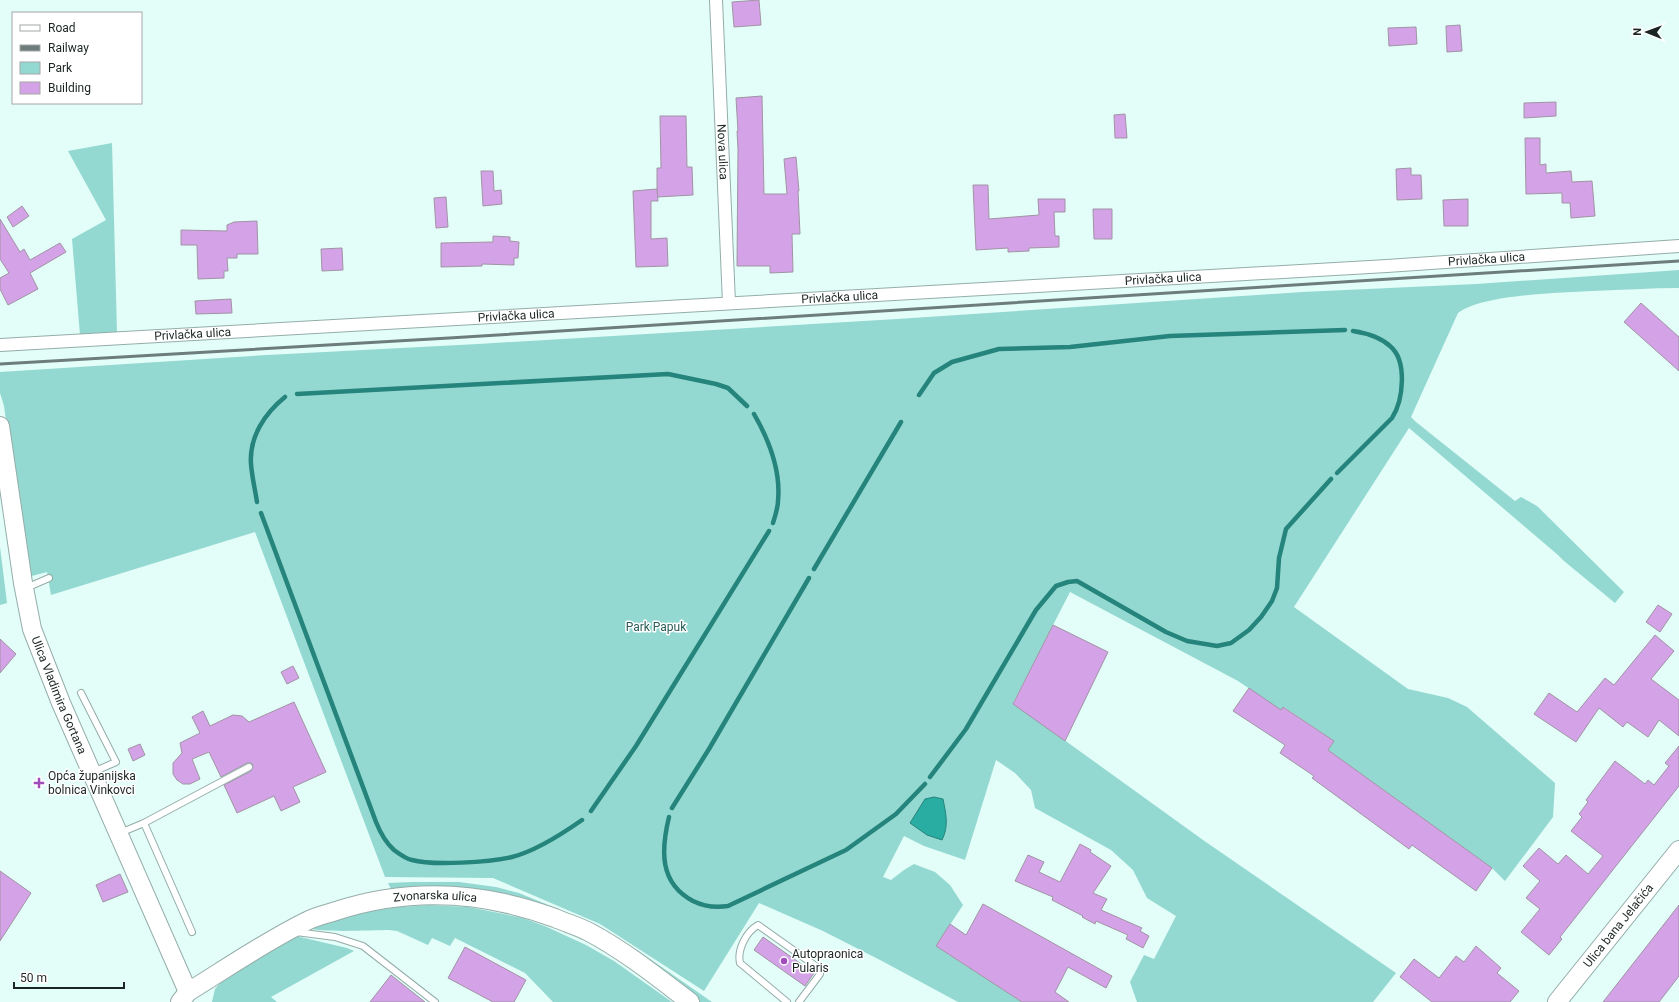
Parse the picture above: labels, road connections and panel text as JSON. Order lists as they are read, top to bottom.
{
  "streets": {
    "main road": ["Ulica Vladimira Gortana", "Zvonarska ulica", "Ulica bana Jelačića"],
    "street": ["Nova ulica", "Privlačka ulica"]
  },
  "crossings": [
    ["Nova ulica", "Privlačka ulica"],
    ["Ulica Vladimira Gortana", "Zvonarska ulica"]
  ],
  "parks": ["Park Papuk"],
  "places": {
    "health": ["Opća županijska bolnica Vinkovci"],
    "other": ["Autopraonica Pularis"]
  },
  "legend": [
    "Road",
    "Railway",
    "Park",
    "Building"
  ],
  "scale_bar": "50 m",
  "north": "left"
}
